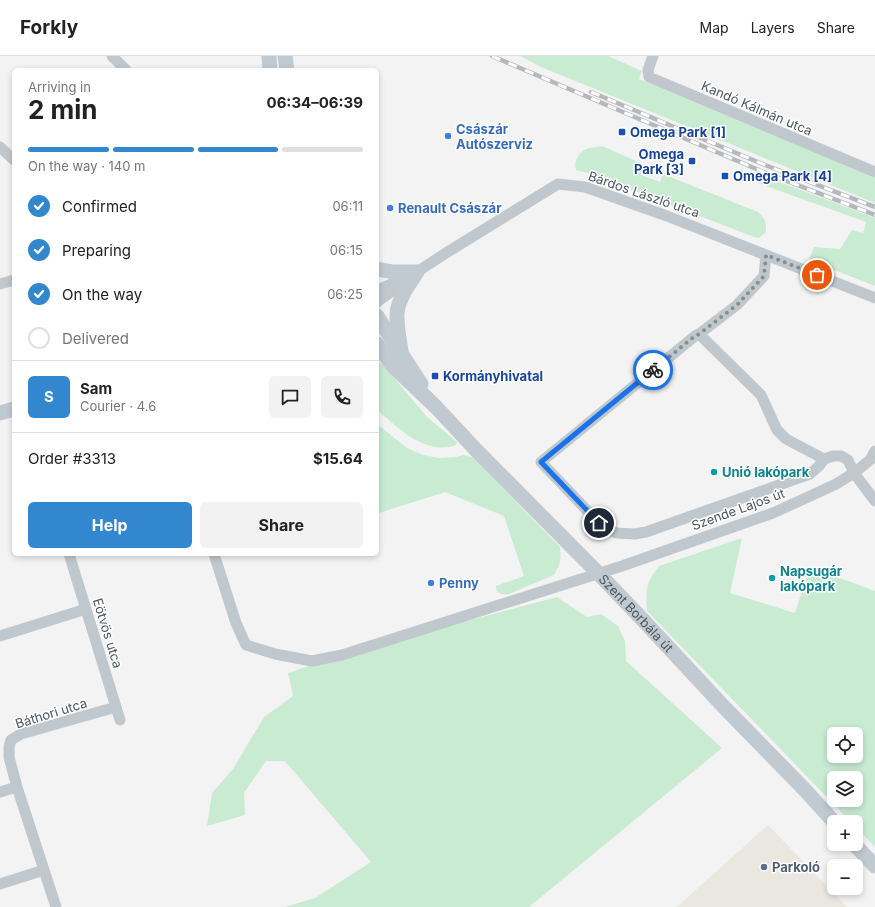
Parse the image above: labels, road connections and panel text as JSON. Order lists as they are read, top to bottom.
{
  "streets": {
    "street": [
      "Kandó Kálmán utca",
      "Bárdos László utca",
      "Szende Lajos út",
      "Szent Borbála út",
      "Eötvös utca",
      "Báthori utca"
    ]
  },
  "crossings": [
    ["Szende Lajos út", "Szent Borbála út"],
    ["Eötvös utca", "Báthori utca"]
  ],
  "places": {
    "transit": [
      "Omega Park [1]",
      "Omega Park [3]",
      "Omega Park [4]",
      "Kormányhivatal"
    ],
    "other": [
      "Császár Autószerviz",
      "Renault Császár",
      "Unió lakópark",
      "Napsugár lakópark",
      "Penny",
      "Parkoló"
    ]
  },
  "page": {
    "header": "Forkly",
    "nav": ["Map", "Layers", "Share"],
    "heading": ["2 min", "Arriving in", "06:34–06:39"],
    "panel": [
      "Sam",
      "Courier · 4.6",
      "Order #3313",
      "$15.64"
    ],
    "bar": "On the way · 140 m",
    "list": [
      ["Confirmed", "06:11"],
      ["Preparing", "06:15"],
      ["On the way", "06:25"],
      "Delivered"
    ],
    "round": "S",
    "buttons": ["Help", "Share"],
    "map_buttons": ["+", "−"]
  }
}
